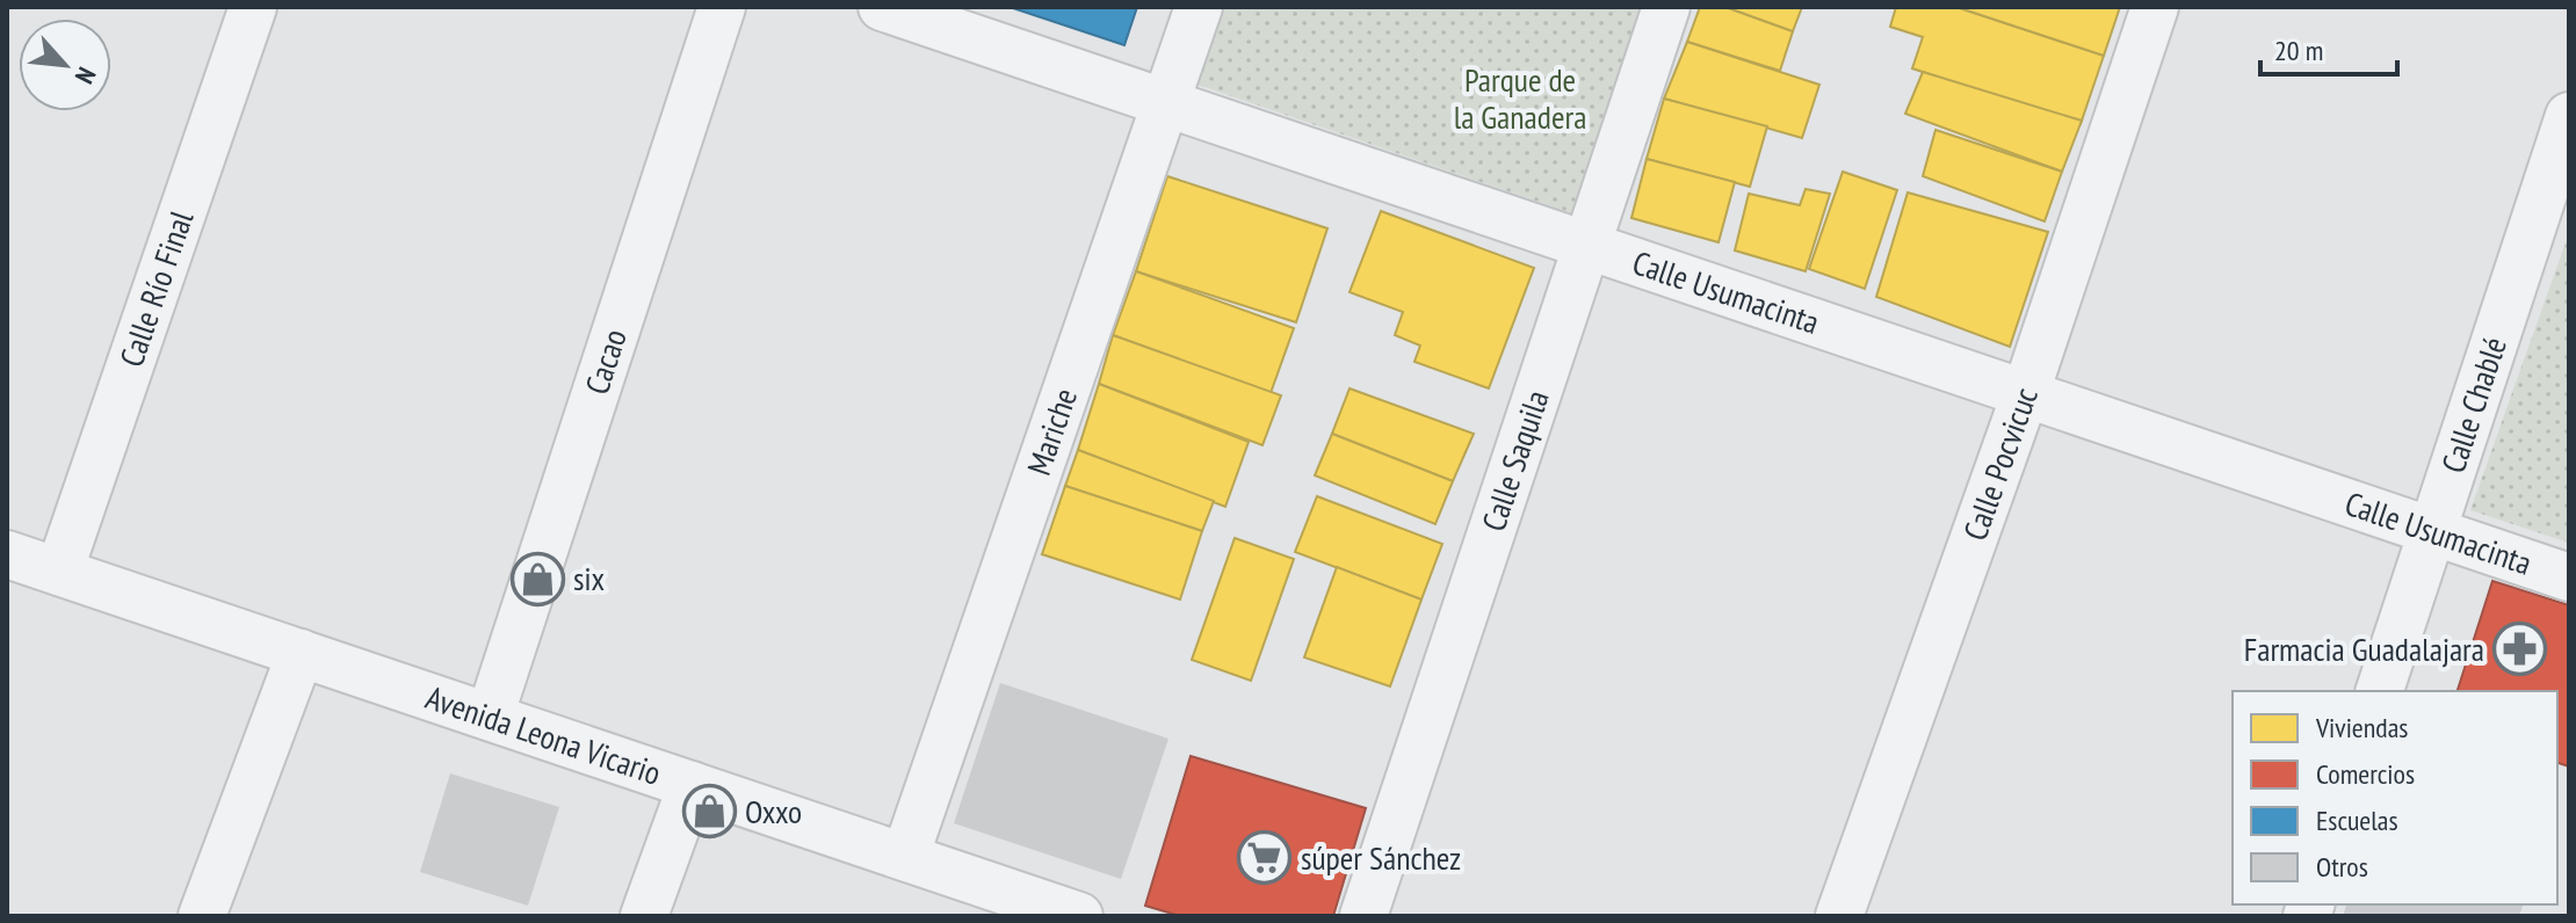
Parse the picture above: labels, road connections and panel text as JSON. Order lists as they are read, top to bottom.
{
  "streets": {
    "street": [
      "Calle Río Final",
      "Calle Usumacinta",
      "Cacao",
      "Calle Chablé",
      "Mariche",
      "Calle Saquila",
      "Calle Pocvicuc",
      "Avenida Leona Vicario"
    ]
  },
  "crossings": [
    ["Calle Río Final", "Avenida Leona Vicario"],
    ["Calle Usumacinta", "Calle Chablé"],
    ["Calle Usumacinta", "Mariche"],
    ["Calle Usumacinta", "Calle Saquila"],
    ["Calle Usumacinta", "Calle Pocvicuc"],
    ["Cacao", "Avenida Leona Vicario"],
    ["Mariche", "Avenida Leona Vicario"]
  ],
  "parks": ["Parque de la Ganadera"],
  "places": {
    "shop": ["six", "Oxxo"],
    "pharmacy": ["Farmacia Guadalajara"],
    "supermarket": ["súper Sánchez"]
  },
  "legend": [
    "Viviendas",
    "Comercios",
    "Escuelas",
    "Otros"
  ],
  "scale_bar": "20 m",
  "north": "bottom right"
}
